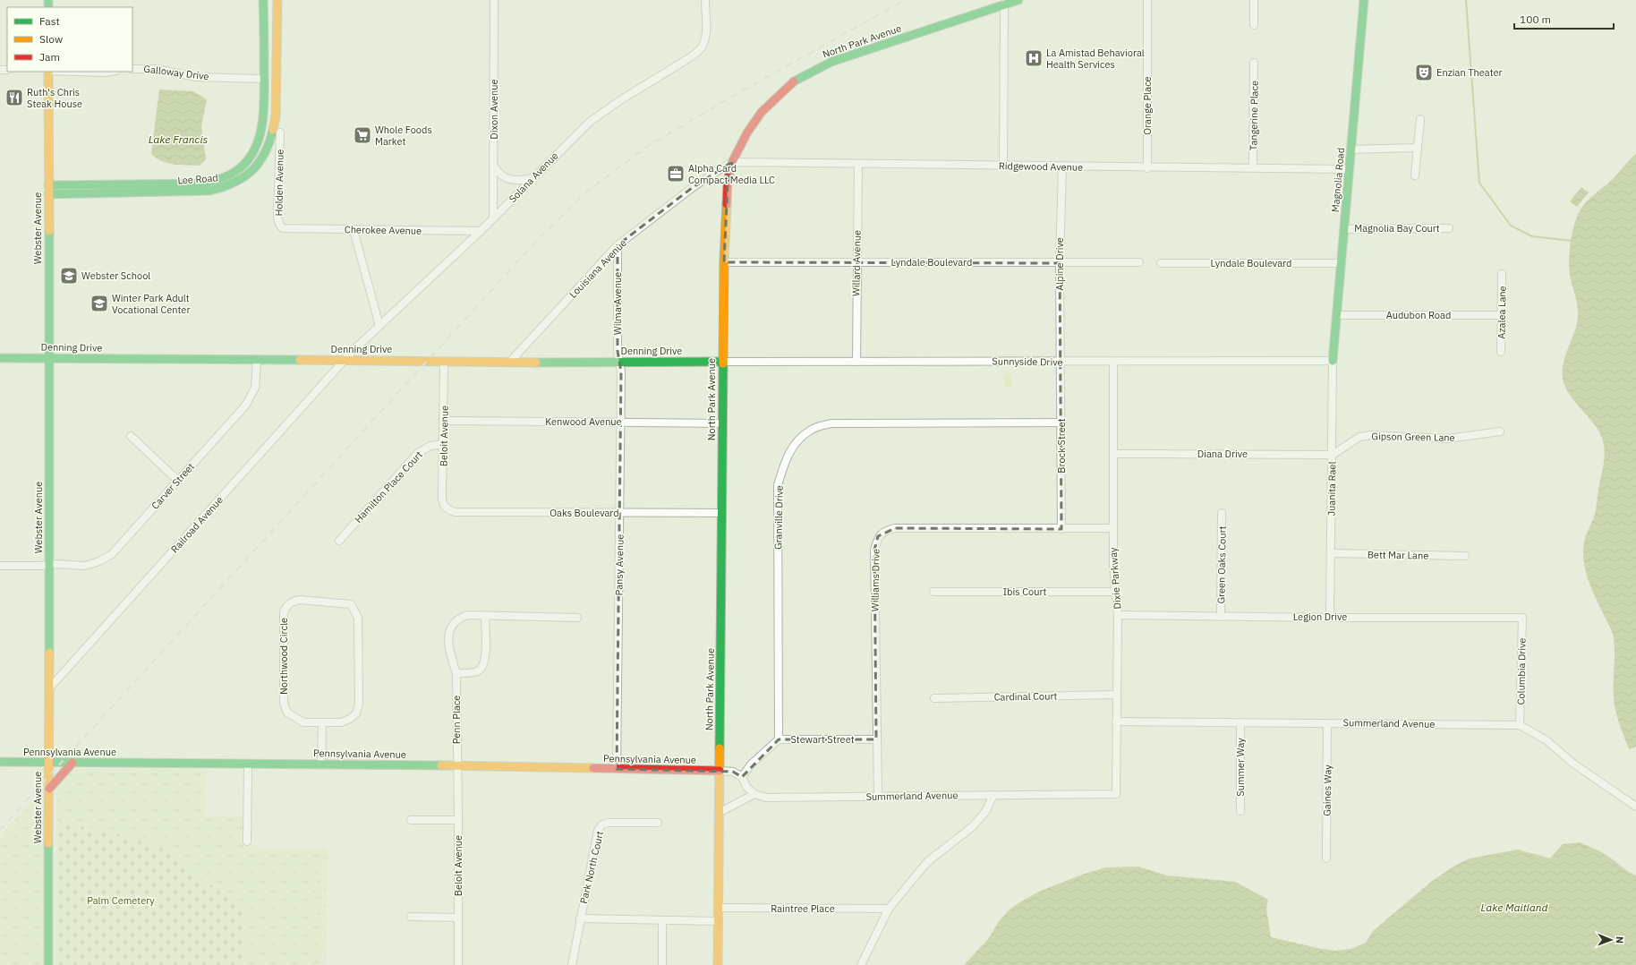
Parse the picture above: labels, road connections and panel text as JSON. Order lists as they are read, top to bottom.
{
  "streets": {
    "street": [
      "North Park Avenue",
      "Galloway Drive",
      "Orange Place",
      "Dixon Avenue",
      "Tangerine Place",
      "Ridgewood Avenue",
      "Solana Avenue",
      "Lee Road",
      "Magnolia Road",
      "Holden Avenue",
      "Webster Avenue",
      "Magnolia Bay Court",
      "Cherokee Avenue",
      "Lyndale Boulevard",
      "Willard Avenue",
      "Alpine Drive",
      "Louisiana Avenue",
      "Wilma Avenue",
      "Azalea Lane",
      "Audubon Road",
      "Denning Drive",
      "Sunnyside Drive",
      "Kenwood Avenue",
      "Beloit Avenue",
      "Gipson Green Lane",
      "Brock Street",
      "Diana Drive",
      "Carver Street",
      "Hamilton Place Court",
      "Juanita Rael",
      "Oaks Boulevard",
      "Granville Drive",
      "Railroad Avenue",
      "Bett Mar Lane",
      "Pansy Avenue",
      "Green Oaks Court",
      "Dixie Parkway",
      "Williams Drive",
      "Ibis Court",
      "Legion Drive",
      "Northwood Circle",
      "Columbia Drive",
      "Cardinal Court",
      "Penn Place",
      "Summerland Avenue",
      "Stewart Street",
      "Pennsylvania Avenue",
      "Summer Way",
      "Gaines Way",
      "Park North Court",
      "Raintree Place"
    ]
  },
  "crossings": [
    ["North Park Avenue", "Ridgewood Avenue"],
    ["North Park Avenue", "Lyndale Boulevard"],
    ["North Park Avenue", "Louisiana Avenue"],
    ["North Park Avenue", "Denning Drive"],
    ["North Park Avenue", "Sunnyside Drive"],
    ["North Park Avenue", "Kenwood Avenue"],
    ["North Park Avenue", "Oaks Boulevard"],
    ["North Park Avenue", "Pennsylvania Avenue"],
    ["North Park Avenue", "Raintree Place"],
    ["Galloway Drive", "Lee Road"],
    ["Orange Place", "Ridgewood Avenue"],
    ["Dixon Avenue", "Solana Avenue"],
    ["Tangerine Place", "Ridgewood Avenue"],
    ["Ridgewood Avenue", "Magnolia Road"],
    ["Ridgewood Avenue", "Willard Avenue"],
    ["Ridgewood Avenue", "Alpine Drive"],
    ["Ridgewood Avenue", "Louisiana Avenue"],
    ["Solana Avenue", "Cherokee Avenue"],
    ["Solana Avenue", "Denning Drive"],
    ["Solana Avenue", "Railroad Avenue"],
    ["Lee Road", "Webster Avenue"],
    ["Magnolia Road", "Magnolia Bay Court"],
    ["Magnolia Road", "Lyndale Boulevard"],
    ["Magnolia Road", "Audubon Road"],
    ["Magnolia Road", "Sunnyside Drive"],
    ["Magnolia Road", "Juanita Rael"],
    ["Holden Avenue", "Cherokee Avenue"],
    ["Webster Avenue", "Denning Drive"],
    ["Webster Avenue", "Carver Street"],
    ["Webster Avenue", "Railroad Avenue"],
    ["Webster Avenue", "Pennsylvania Avenue"],
    ["Lyndale Boulevard", "Willard Avenue"],
    ["Lyndale Boulevard", "Alpine Drive"],
    ["Willard Avenue", "Sunnyside Drive"],
    ["Alpine Drive", "Sunnyside Drive"],
    ["Alpine Drive", "Brock Street"],
    ["Louisiana Avenue", "Wilma Avenue"],
    ["Louisiana Avenue", "Denning Drive"],
    ["Wilma Avenue", "Denning Drive"],
    ["Wilma Avenue", "Pansy Avenue"],
    ["Azalea Lane", "Audubon Road"],
    ["Denning Drive", "Sunnyside Drive"],
    ["Denning Drive", "Beloit Avenue"],
    ["Denning Drive", "Carver Street"],
    ["Denning Drive", "Railroad Avenue"],
    ["Denning Drive", "Pansy Avenue"],
    ["Sunnyside Drive", "Brock Street"],
    ["Sunnyside Drive", "Juanita Rael"],
    ["Sunnyside Drive", "Dixie Parkway"],
    ["Kenwood Avenue", "Beloit Avenue"],
    ["Kenwood Avenue", "Pansy Avenue"],
    ["Beloit Avenue", "Hamilton Place Court"],
    ["Beloit Avenue", "Oaks Boulevard"],
    ["Beloit Avenue", "Penn Place"],
    ["Beloit Avenue", "Pennsylvania Avenue"],
    ["Gipson Green Lane", "Diana Drive"],
    ["Gipson Green Lane", "Juanita Rael"],
    ["Brock Street", "Granville Drive"],
    ["Brock Street", "Williams Drive"],
    ["Diana Drive", "Juanita Rael"],
    ["Diana Drive", "Dixie Parkway"],
    ["Juanita Rael", "Bett Mar Lane"],
    ["Juanita Rael", "Legion Drive"],
    ["Oaks Boulevard", "Pansy Avenue"],
    ["Granville Drive", "Stewart Street"],
    ["Pansy Avenue", "Pennsylvania Avenue"],
    ["Green Oaks Court", "Legion Drive"],
    ["Dixie Parkway", "Williams Drive"],
    ["Dixie Parkway", "Ibis Court"],
    ["Dixie Parkway", "Legion Drive"],
    ["Dixie Parkway", "Cardinal Court"],
    ["Dixie Parkway", "Summerland Avenue"],
    ["Williams Drive", "Summerland Avenue"],
    ["Williams Drive", "Stewart Street"],
    ["Legion Drive", "Columbia Drive"],
    ["Columbia Drive", "Summerland Avenue"],
    ["Penn Place", "Pennsylvania Avenue"],
    ["Summerland Avenue", "Summer Way"],
    ["Summerland Avenue", "Gaines Way"]
  ],
  "water": ["Lake Francis", "Lake Maitland"],
  "parks": ["Palm Cemetery"],
  "places": {
    "hospital": ["La Amistad Behavioral Health Services"],
    "theatre": ["Enzian Theater"],
    "restaurant": ["Ruth's Chris Steak House"],
    "supermarket": ["Whole Foods Market"],
    "office": ["Alpha Card Compact Media LLC"],
    "school or university": ["Webster School", "Winter Park Adult Vocational Center"]
  },
  "legend": ["Fast", "Slow", "Jam"],
  "scale_bar": "100 m",
  "north": "right"
}
